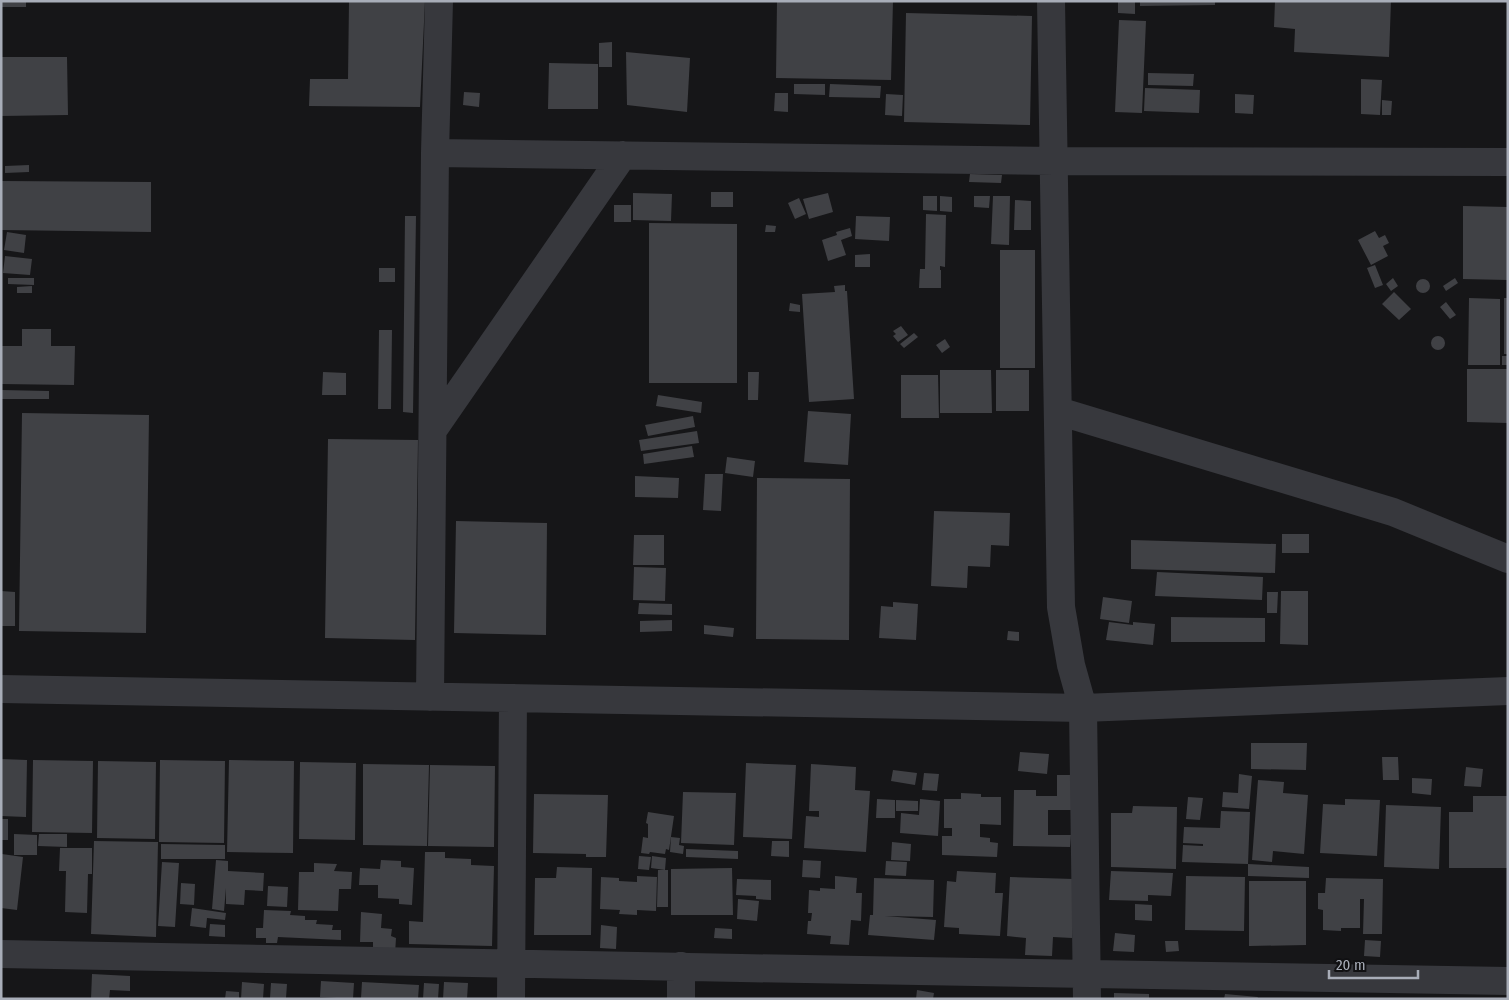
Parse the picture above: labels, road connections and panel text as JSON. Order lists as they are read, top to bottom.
{
  "scale_bar": "20 m"
}
